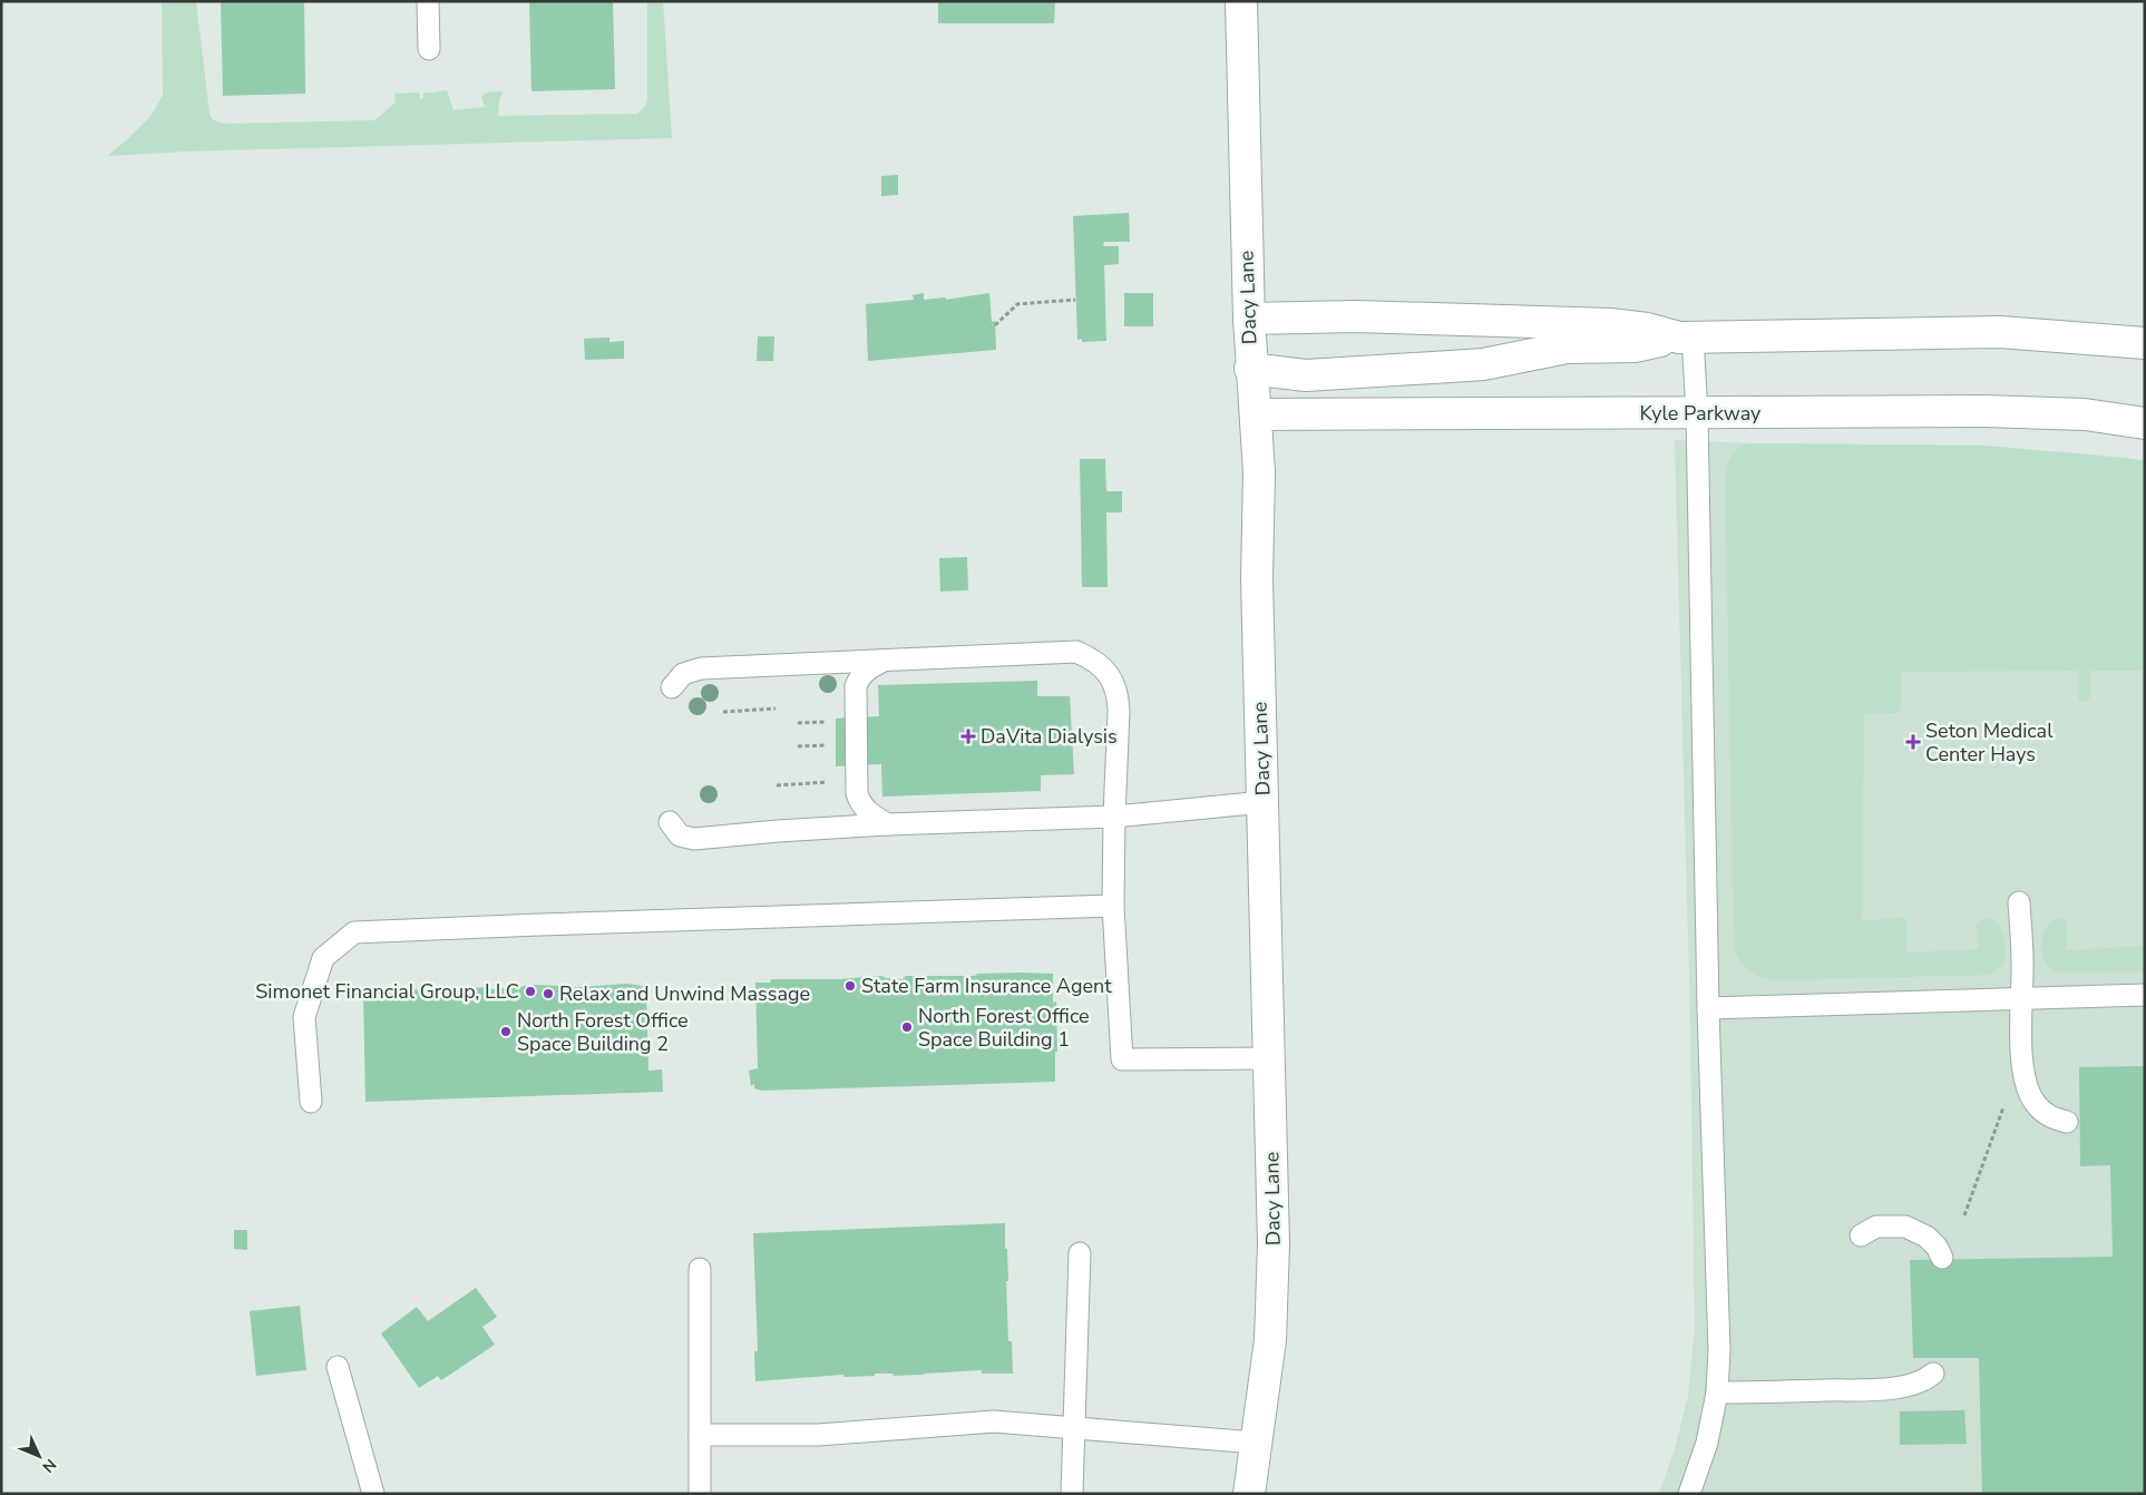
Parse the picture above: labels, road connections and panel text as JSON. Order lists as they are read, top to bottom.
{
  "streets": {
    "street": ["Dacy Lane", "Kyle Parkway"]
  },
  "crossings": [
    ["Dacy Lane", "Kyle Parkway"]
  ],
  "places": {
    "health": ["DaVita Dialysis", "Seton Medical Center Hays"],
    "other": [
      "State Farm Insurance Agent",
      "Simonet Financial Group, LLC",
      "Relax and Unwind Massage",
      "North Forest Office Space Building 1",
      "North Forest Office Space Building 2"
    ]
  },
  "north": "bottom right"
}
